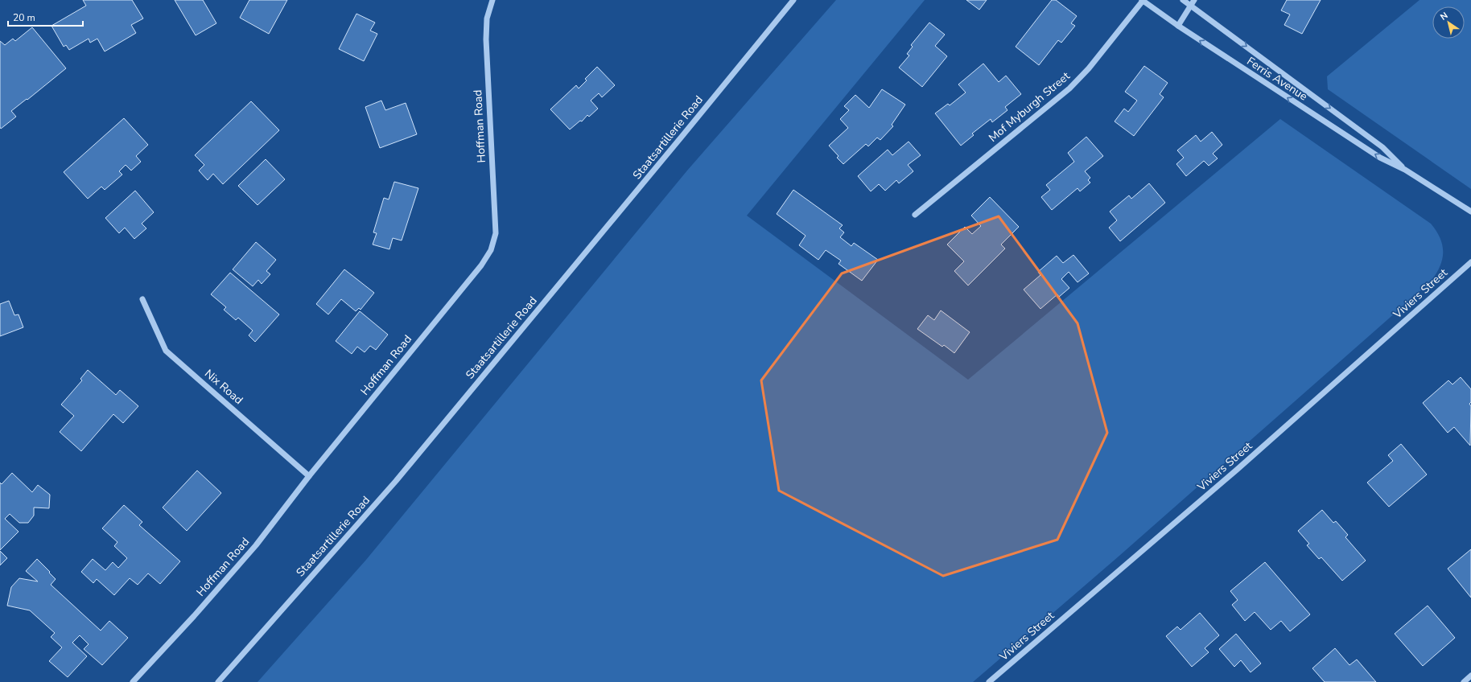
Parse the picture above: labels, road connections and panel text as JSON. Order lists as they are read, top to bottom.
{
  "streets": {
    "street": [
      "Ferris Avenue",
      "Mof Myburgh Street",
      "Hoffman Road",
      "Staatsartillerie Road",
      "Viviers Street",
      "Nix Road"
    ]
  },
  "crossings": [
    ["Ferris Avenue", "Mof Myburgh Street"],
    ["Hoffman Road", "Nix Road"]
  ],
  "scale_bar": "20 m",
  "north": "top left"
}
